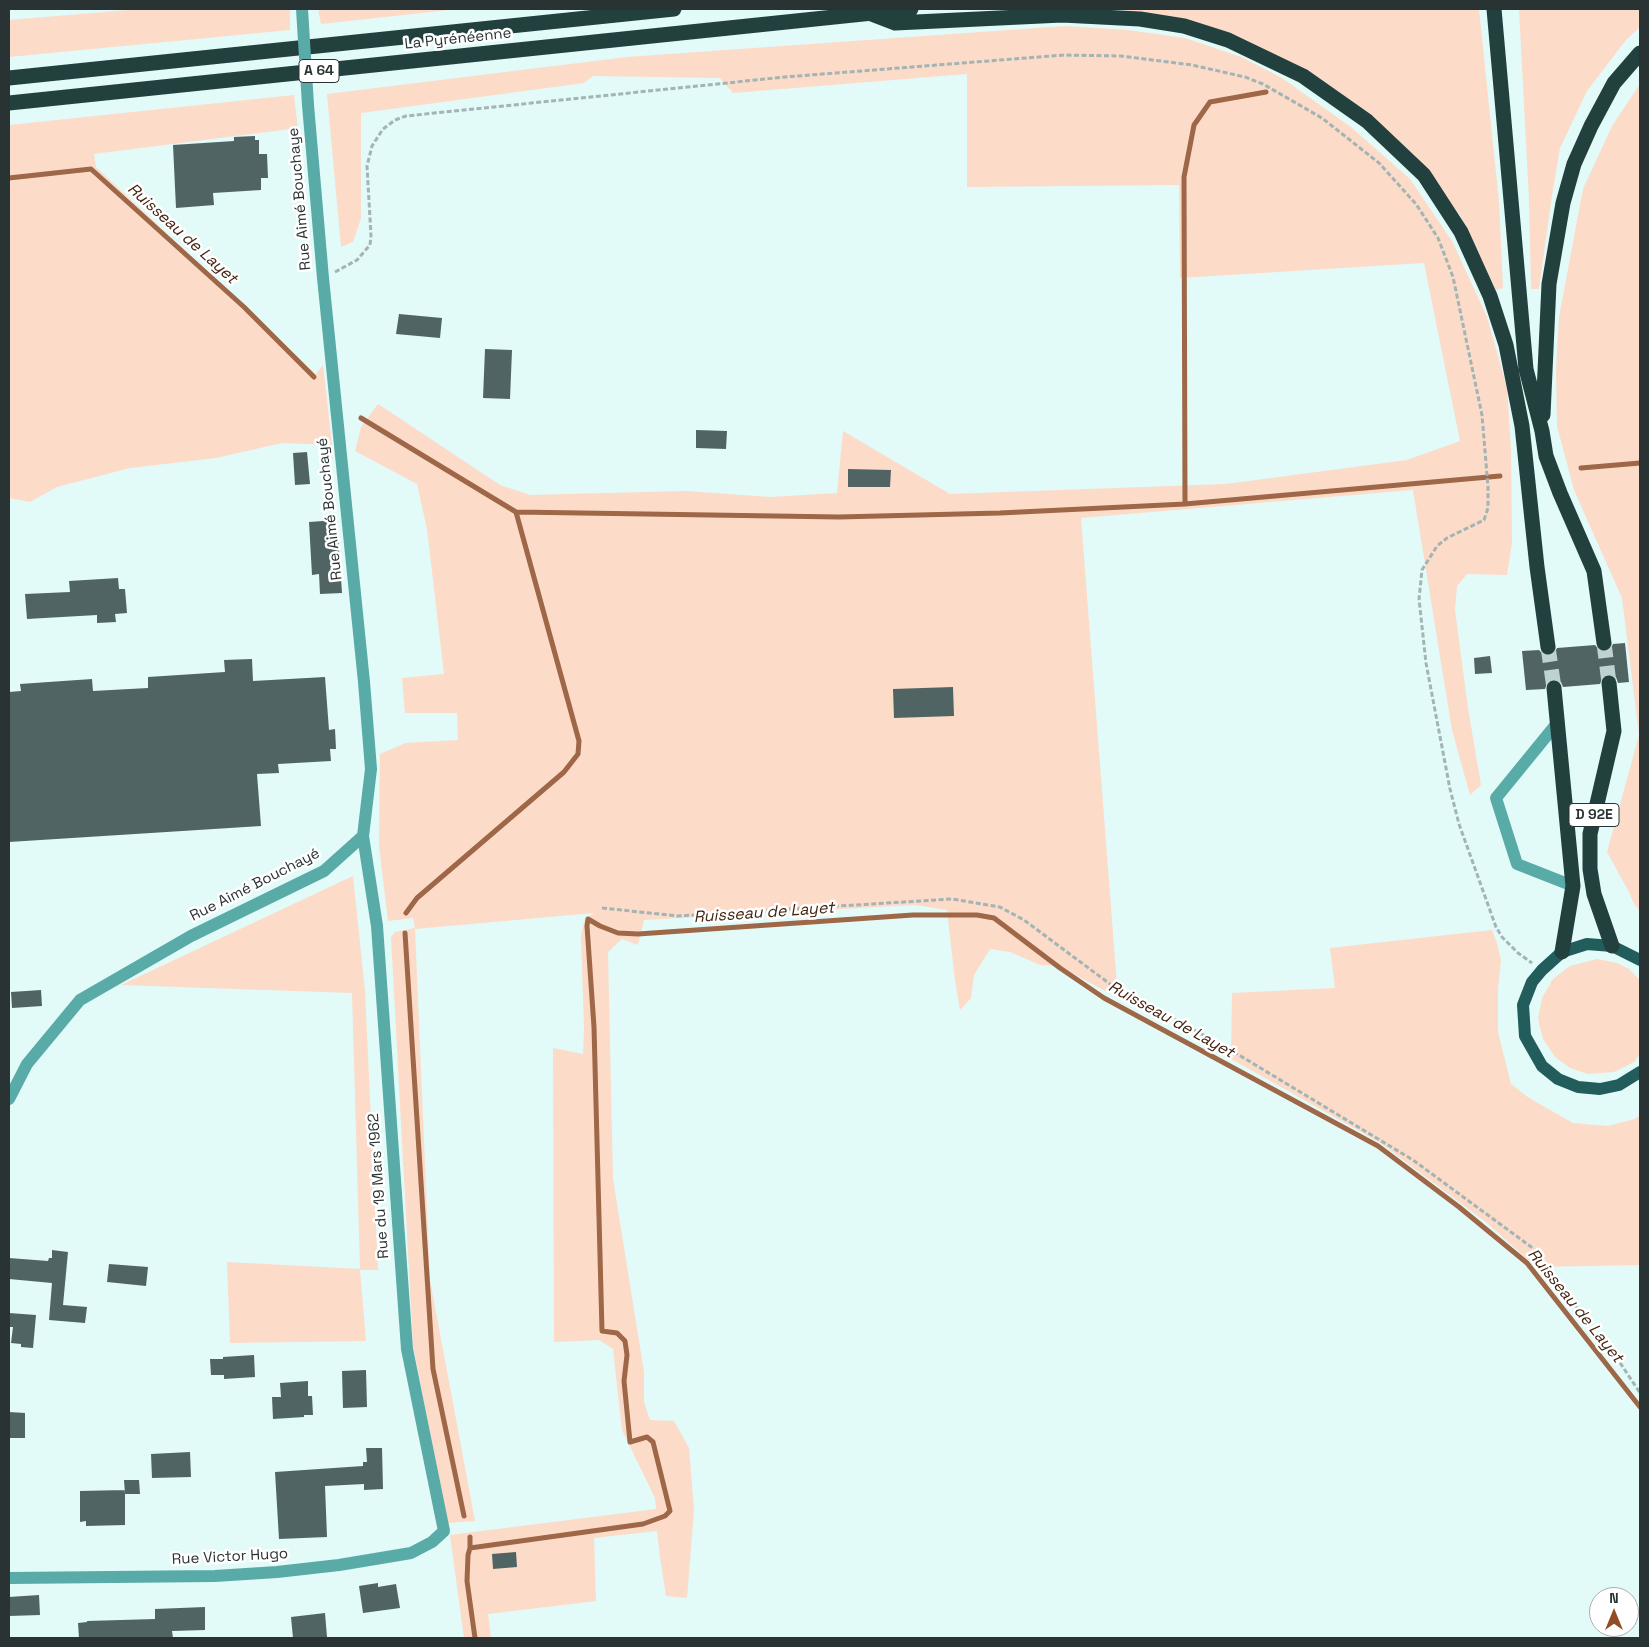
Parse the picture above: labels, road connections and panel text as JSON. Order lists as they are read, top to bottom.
{
  "streets": {
    "highway": ["La Pyrénéenne", "A 64", "D 92E"],
    "street": [
      "Rue Aimé Bouchaye",
      "Rue Aimé Bouchayé",
      "Rue du 19 Mars 1962",
      "Rue Victor Hugo"
    ]
  },
  "crossings": [
    ["Rue Aimé Bouchaye", "Rue Aimé Bouchayé"],
    ["Rue Aimé Bouchayé", "Rue du 19 Mars 1962"],
    ["Rue du 19 Mars 1962", "Rue Victor Hugo"]
  ],
  "water": ["Ruisseau de Layet"],
  "north": "top"
}
